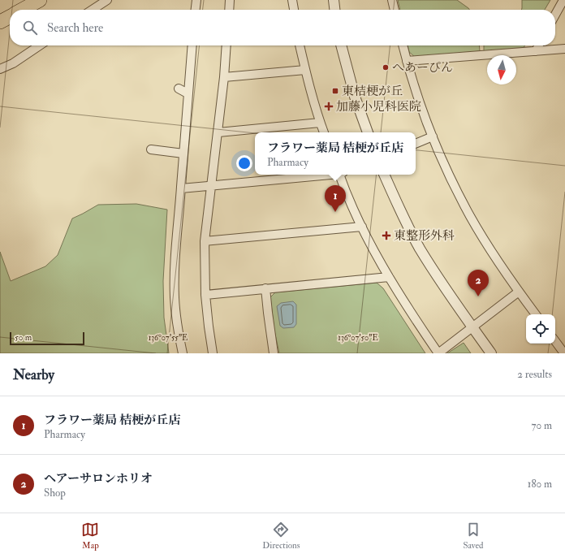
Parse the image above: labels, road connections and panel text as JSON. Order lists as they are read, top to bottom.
{
  "places": {
    "other": ["へあーぴん"],
    "transit": ["東桔梗が丘"],
    "health": ["加藤小児科医院", "東整形外科"]
  },
  "scale_bar": "50 m",
  "north": "bottom",
  "page": {
    "search": "Search here",
    "popup": ["フラワー薬局 桔梗が丘店", "Pharmacy"],
    "pins": ["1", "2"],
    "scale": "50 m",
    "heading": ["Nearby", "2 results"],
    "list": [
      {
        "mark": "1",
        "name": "フラワー薬局 桔梗が丘店",
        "note": "Pharmacy",
        "value": "70 m"
      },
      {
        "mark": "2",
        "name": "ヘアーサロンホリオ",
        "note": "Shop",
        "value": "180 m"
      }
    ],
    "nav": ["Map", "Directions", "Saved"]
  },
  "coordinates": ["136°07'55\"E", "136°07'50\"E"]
}
